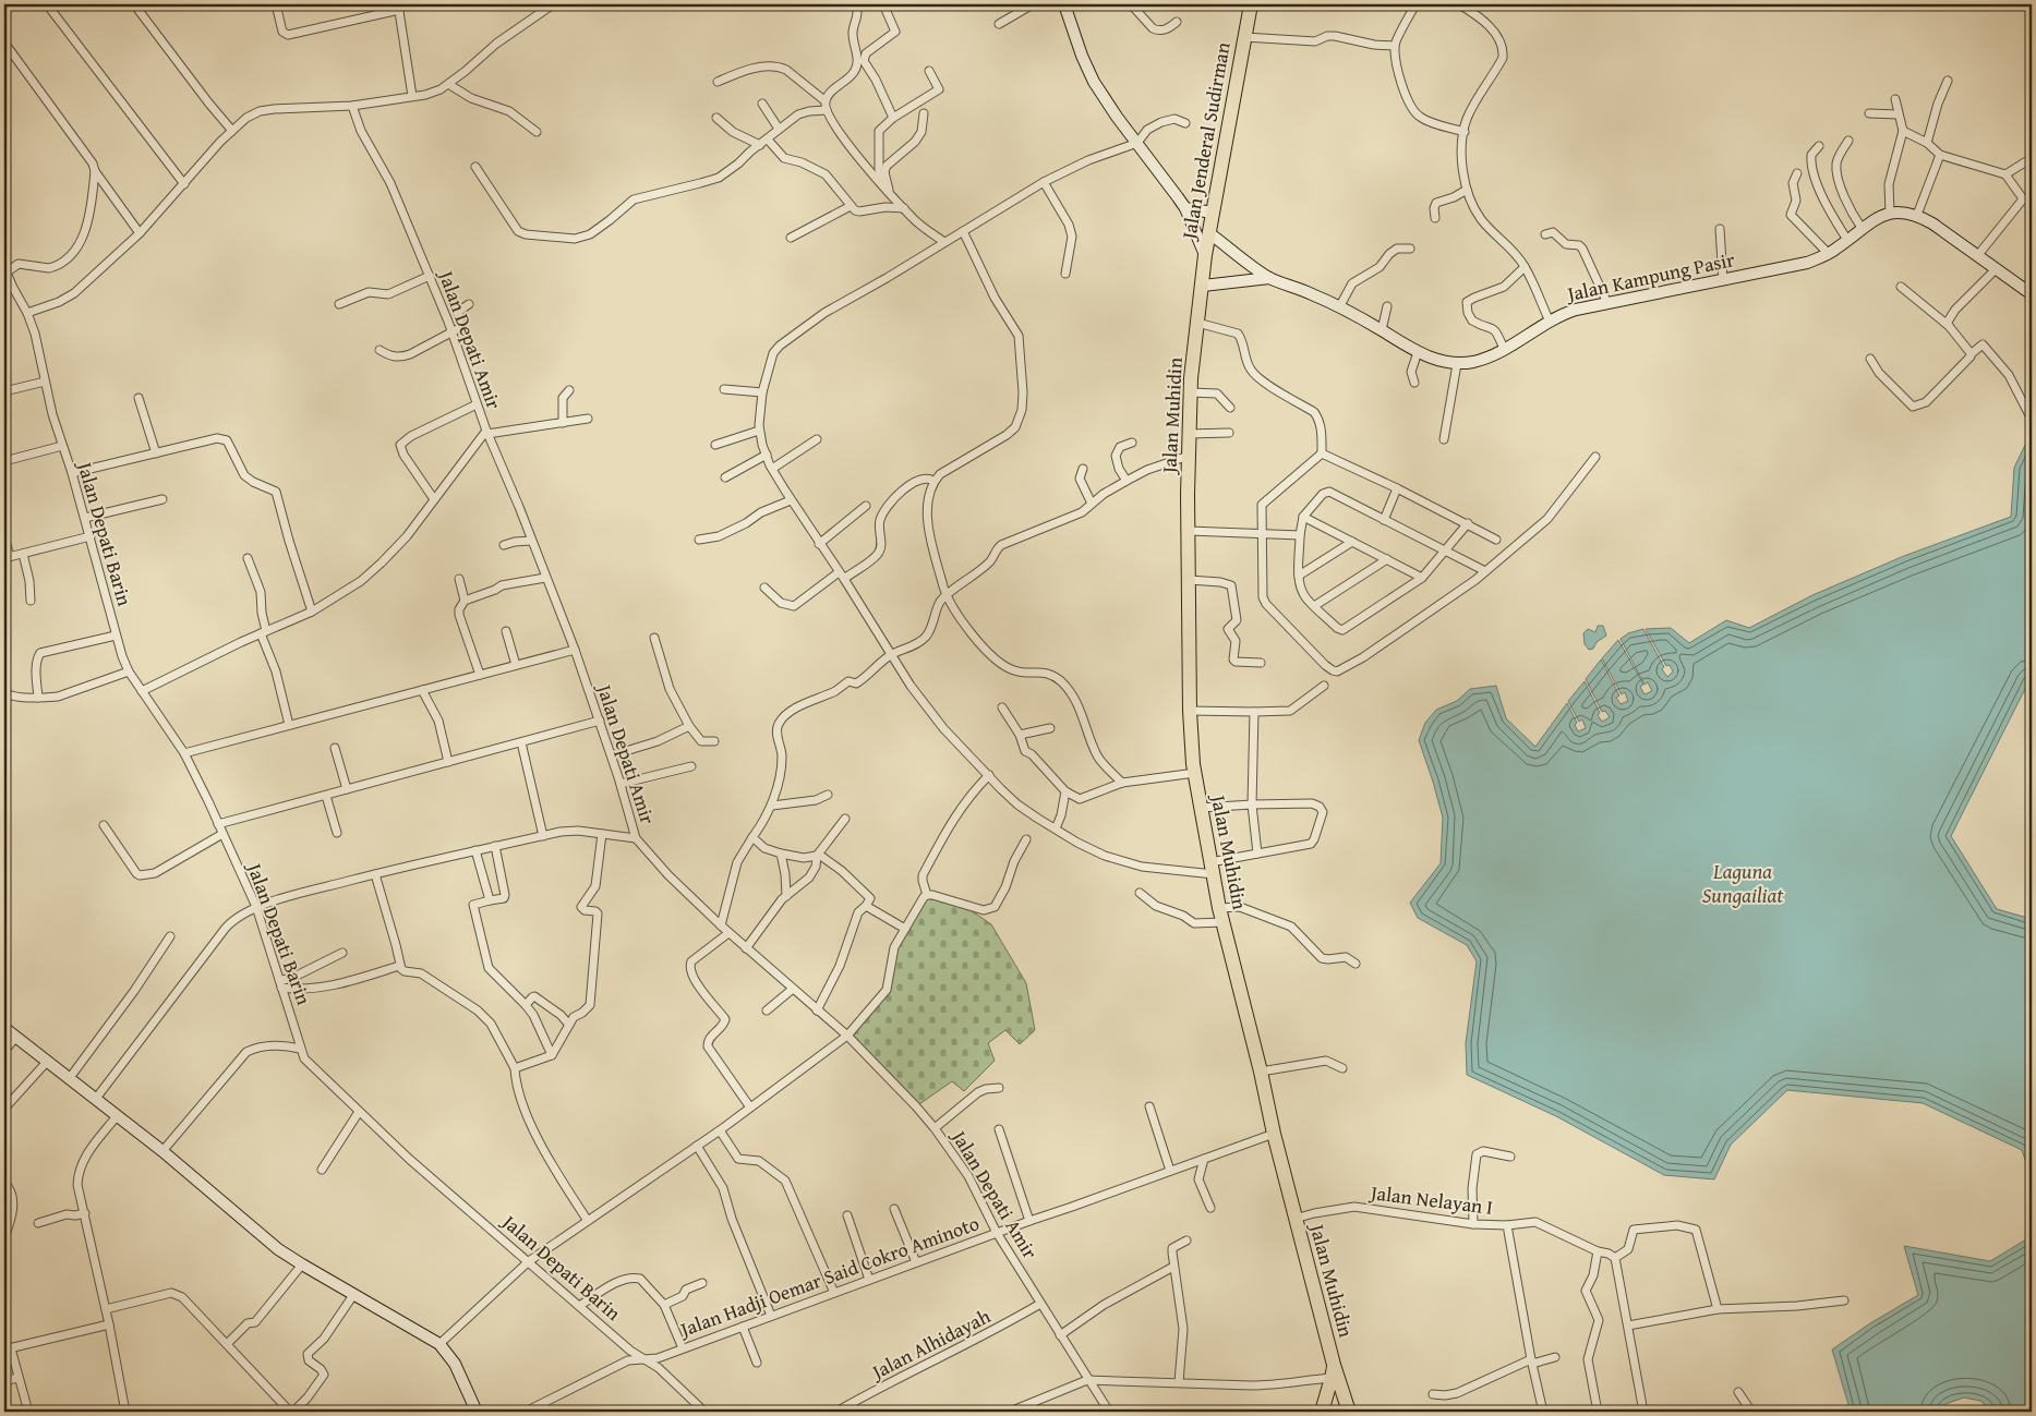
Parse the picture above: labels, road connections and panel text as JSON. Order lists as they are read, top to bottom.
{
  "streets": {
    "highway": ["Jalan Jenderal Sudirman", "Jalan Muhidin"],
    "street": [
      "Jalan Kampung Pasir",
      "Jalan Depati Amir",
      "Jalan Depati Barin",
      "Jalan Nelayan I",
      "Jalan Hadji Oemar Said Cokro Aminoto",
      "Jalan Alhidayah"
    ]
  },
  "crossings": [
    ["Jalan Jenderal Sudirman", "Jalan Kampung Pasir"],
    ["Jalan Jenderal Sudirman", "Jalan Muhidin"],
    ["Jalan Kampung Pasir", "Jalan Muhidin"],
    ["Jalan Depati Amir", "Jalan Hadji Oemar Said Cokro Aminoto"],
    ["Jalan Depati Amir", "Jalan Alhidayah"],
    ["Jalan Muhidin", "Jalan Nelayan I"],
    ["Jalan Muhidin", "Jalan Hadji Oemar Said Cokro Aminoto"],
    ["Jalan Depati Barin", "Jalan Hadji Oemar Said Cokro Aminoto"]
  ],
  "water": ["Laguna Sungailiat"]
}
